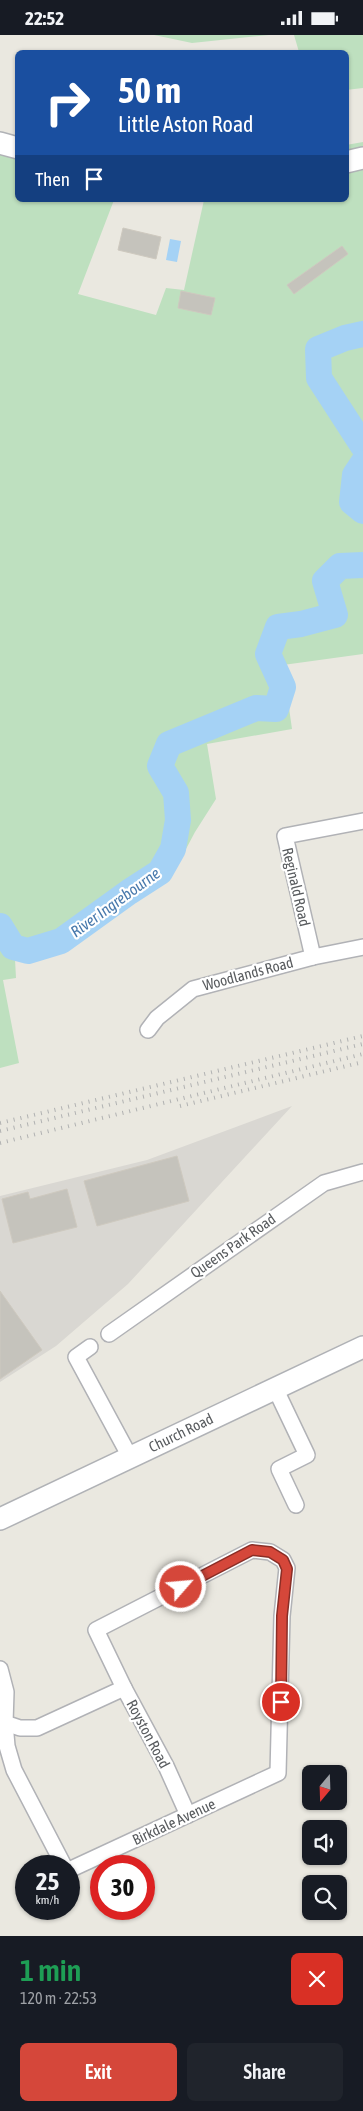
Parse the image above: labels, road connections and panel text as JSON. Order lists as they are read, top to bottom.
{
  "streets": {
    "street": [
      "Reginald Road",
      "Woodlands Road",
      "Queens Park Road",
      "Church Road",
      "Royston Road",
      "Birkdale Avenue"
    ]
  },
  "crossings": [
    ["Reginald Road", "Woodlands Road"],
    ["Royston Road", "Birkdale Avenue"]
  ],
  "water": ["River Ingrebourne"],
  "north": "bottom",
  "page": {
    "status": "22:52",
    "turn": ["50 m", "Little Aston Road"],
    "then": "Then",
    "speed": "25 km/h",
    "limit": "30",
    "heading": ["1 min", "120 m · 22:53"],
    "buttons": ["Exit", "Share"]
  }
}
